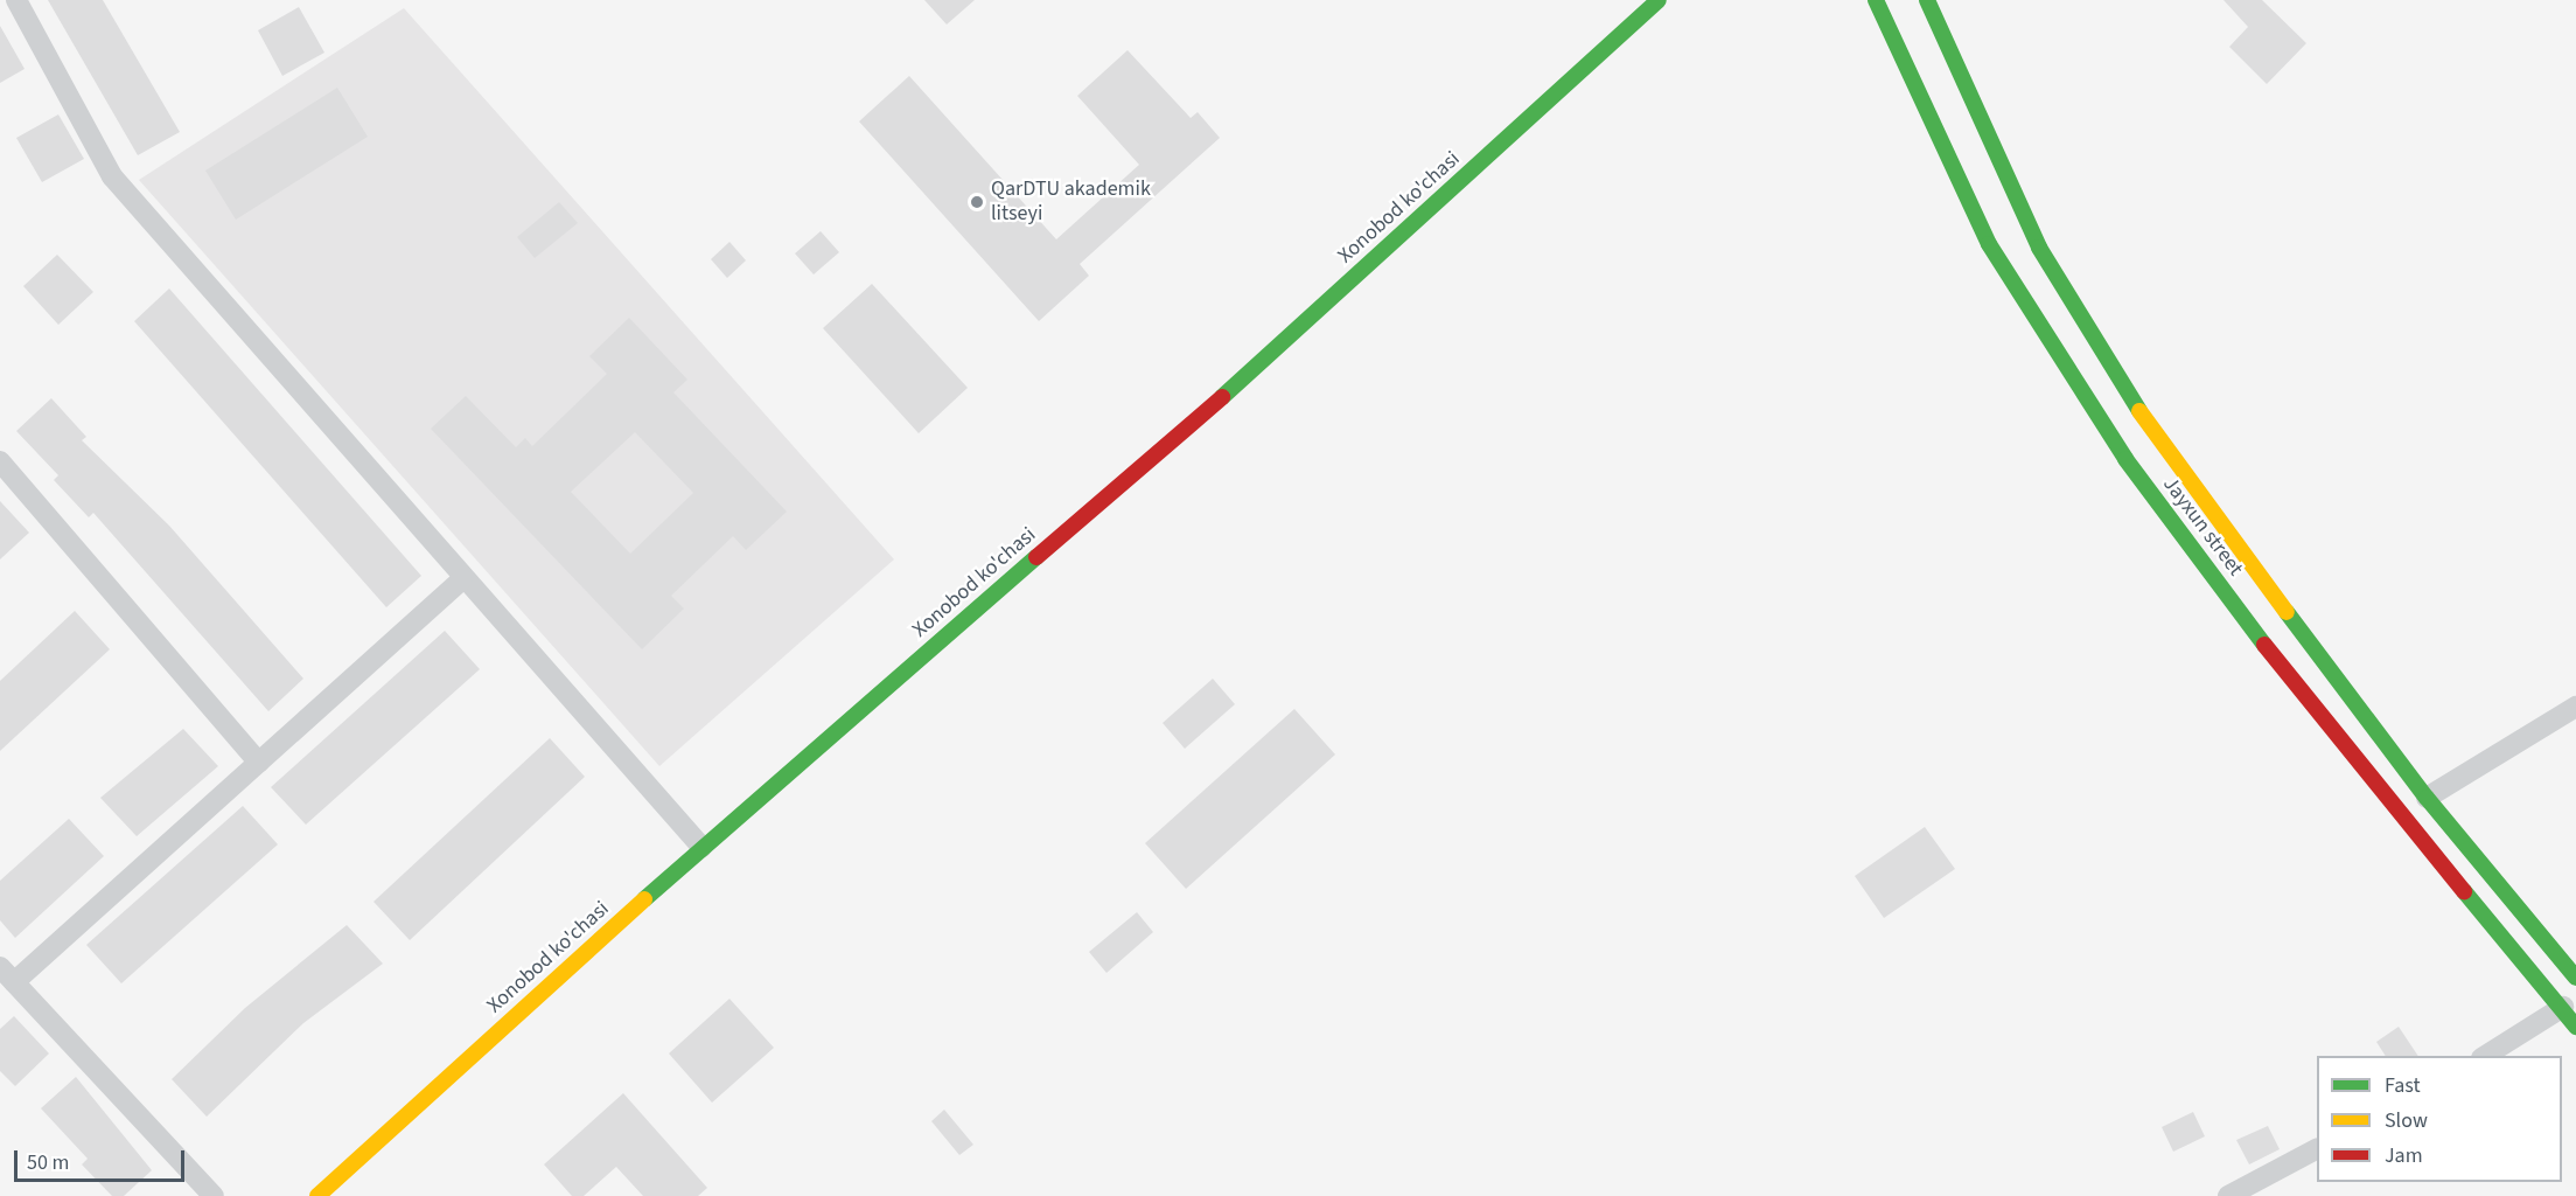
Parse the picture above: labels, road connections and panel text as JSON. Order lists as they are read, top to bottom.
{
  "streets": {
    "main road": ["Xonobod ko'chasi", "Jayxun street"]
  },
  "places": ["QarDTU akademik litseyi"],
  "legend": ["Fast", "Slow", "Jam"],
  "scale_bar": "50 m"
}
